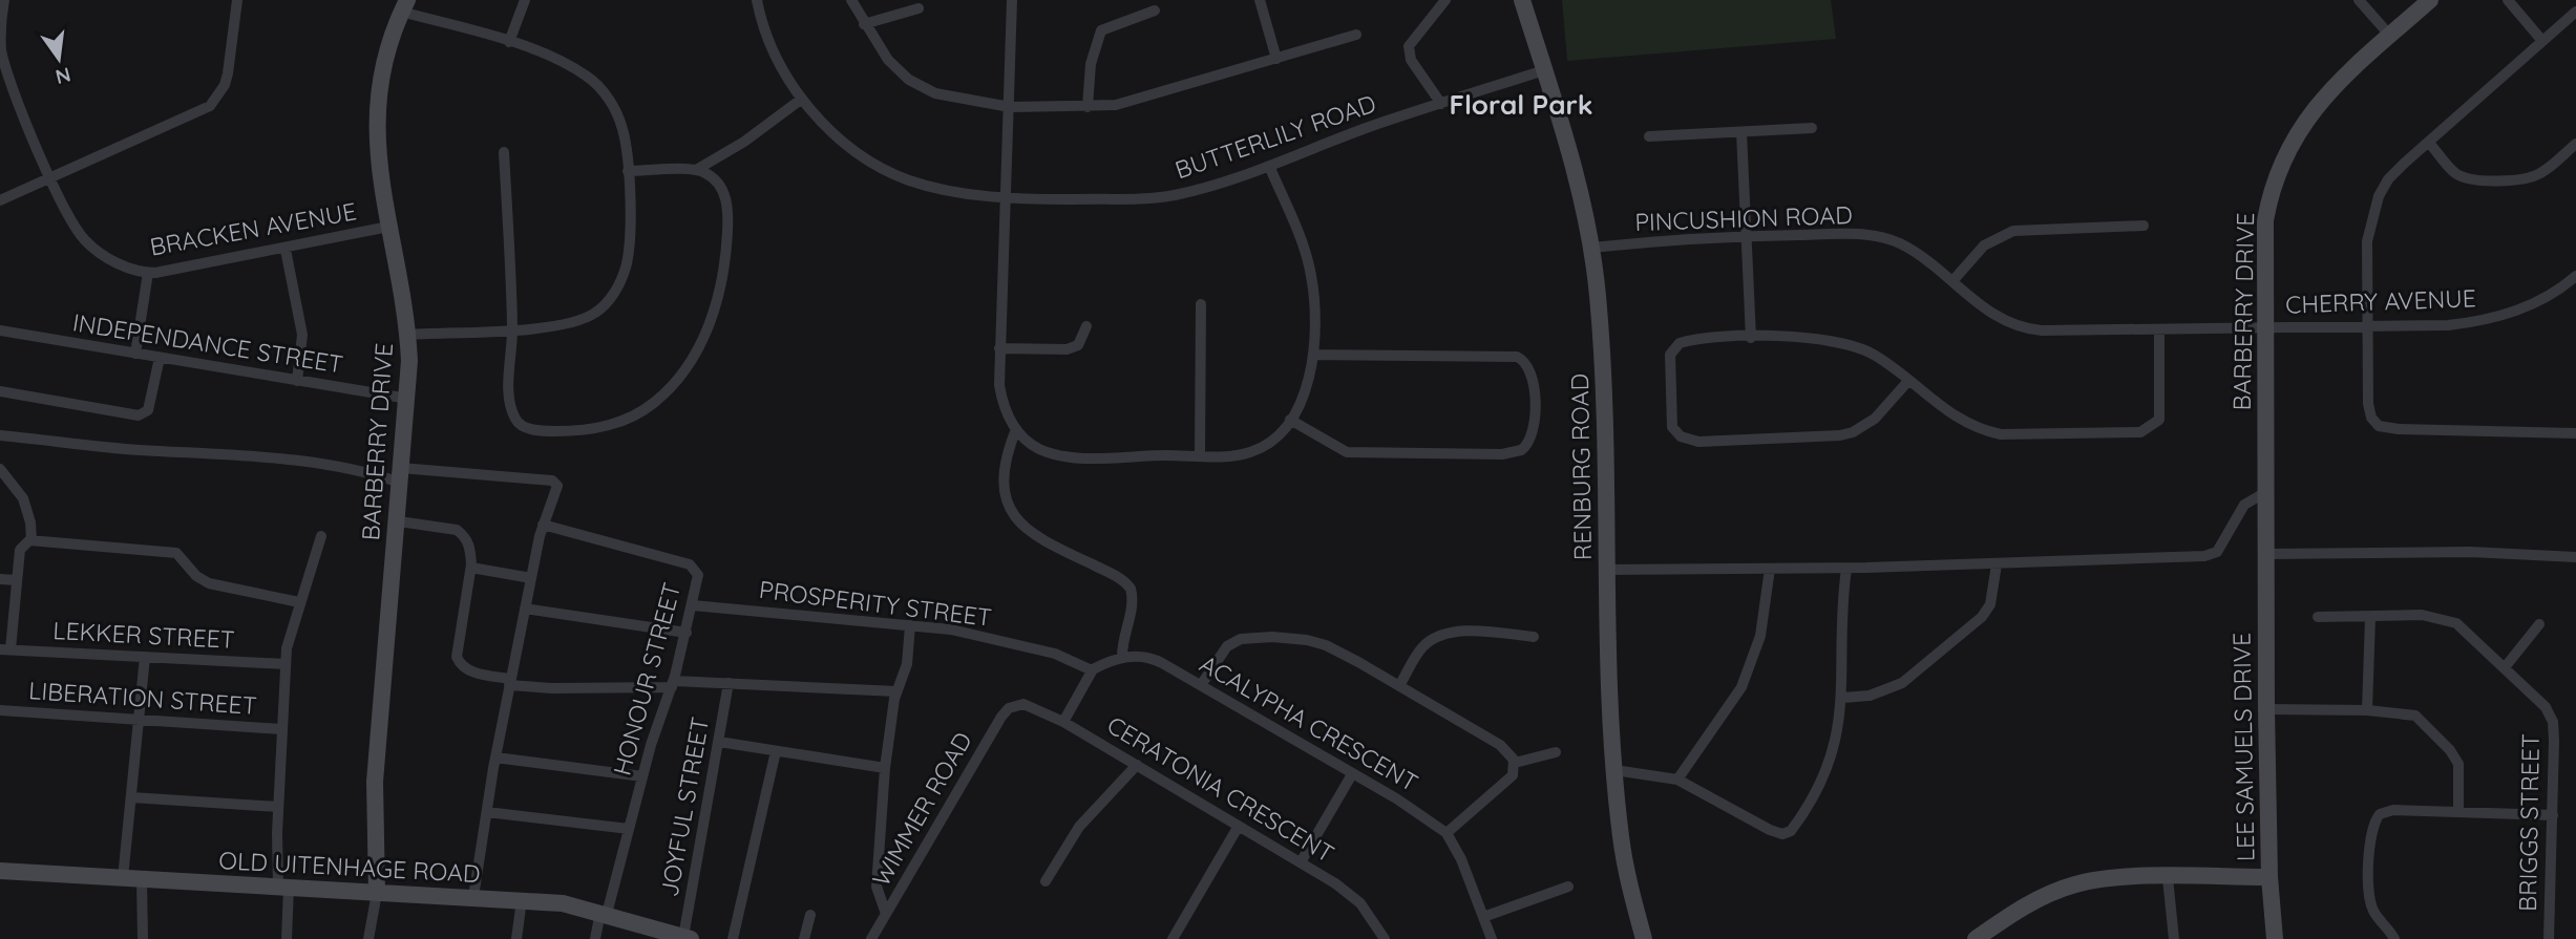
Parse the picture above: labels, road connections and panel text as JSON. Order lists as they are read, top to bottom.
{
  "streets": {
    "street": [
      "BUTTERLILY ROAD",
      "PINCUSHION ROAD",
      "BRACKEN AVENUE",
      "CHERRY AVENUE",
      "BARBERRY DRIVE",
      "INDEPENDANCE STREET",
      "RENBURG ROAD",
      "PROSPERITY STREET",
      "LEKKER STREET",
      "HONOUR STREET",
      "LIBERATION STREET",
      "ACALYPHA CRESCENT",
      "LEE SAMUELS DRIVE",
      "CERATONIA CRESCENT",
      "JOYFUL STREET",
      "WIMMER ROAD",
      "BRIGGS STREET",
      "OLD UITENHAGE ROAD"
    ]
  },
  "crossings": [
    ["BUTTERLILY ROAD", "RENBURG ROAD"],
    ["PINCUSHION ROAD", "CHERRY AVENUE"],
    ["PINCUSHION ROAD", "BARBERRY DRIVE"],
    ["PINCUSHION ROAD", "RENBURG ROAD"],
    ["BRACKEN AVENUE", "BARBERRY DRIVE"],
    ["CHERRY AVENUE", "BARBERRY DRIVE"],
    ["BARBERRY DRIVE", "INDEPENDANCE STREET"],
    ["BARBERRY DRIVE", "LEE SAMUELS DRIVE"],
    ["BARBERRY DRIVE", "OLD UITENHAGE ROAD"],
    ["PROSPERITY STREET", "HONOUR STREET"],
    ["PROSPERITY STREET", "ACALYPHA CRESCENT"],
    ["HONOUR STREET", "OLD UITENHAGE ROAD"],
    ["CERATONIA CRESCENT", "WIMMER ROAD"],
    ["JOYFUL STREET", "OLD UITENHAGE ROAD"]
  ],
  "districts": ["Floral Park"],
  "north": "bottom"
}
